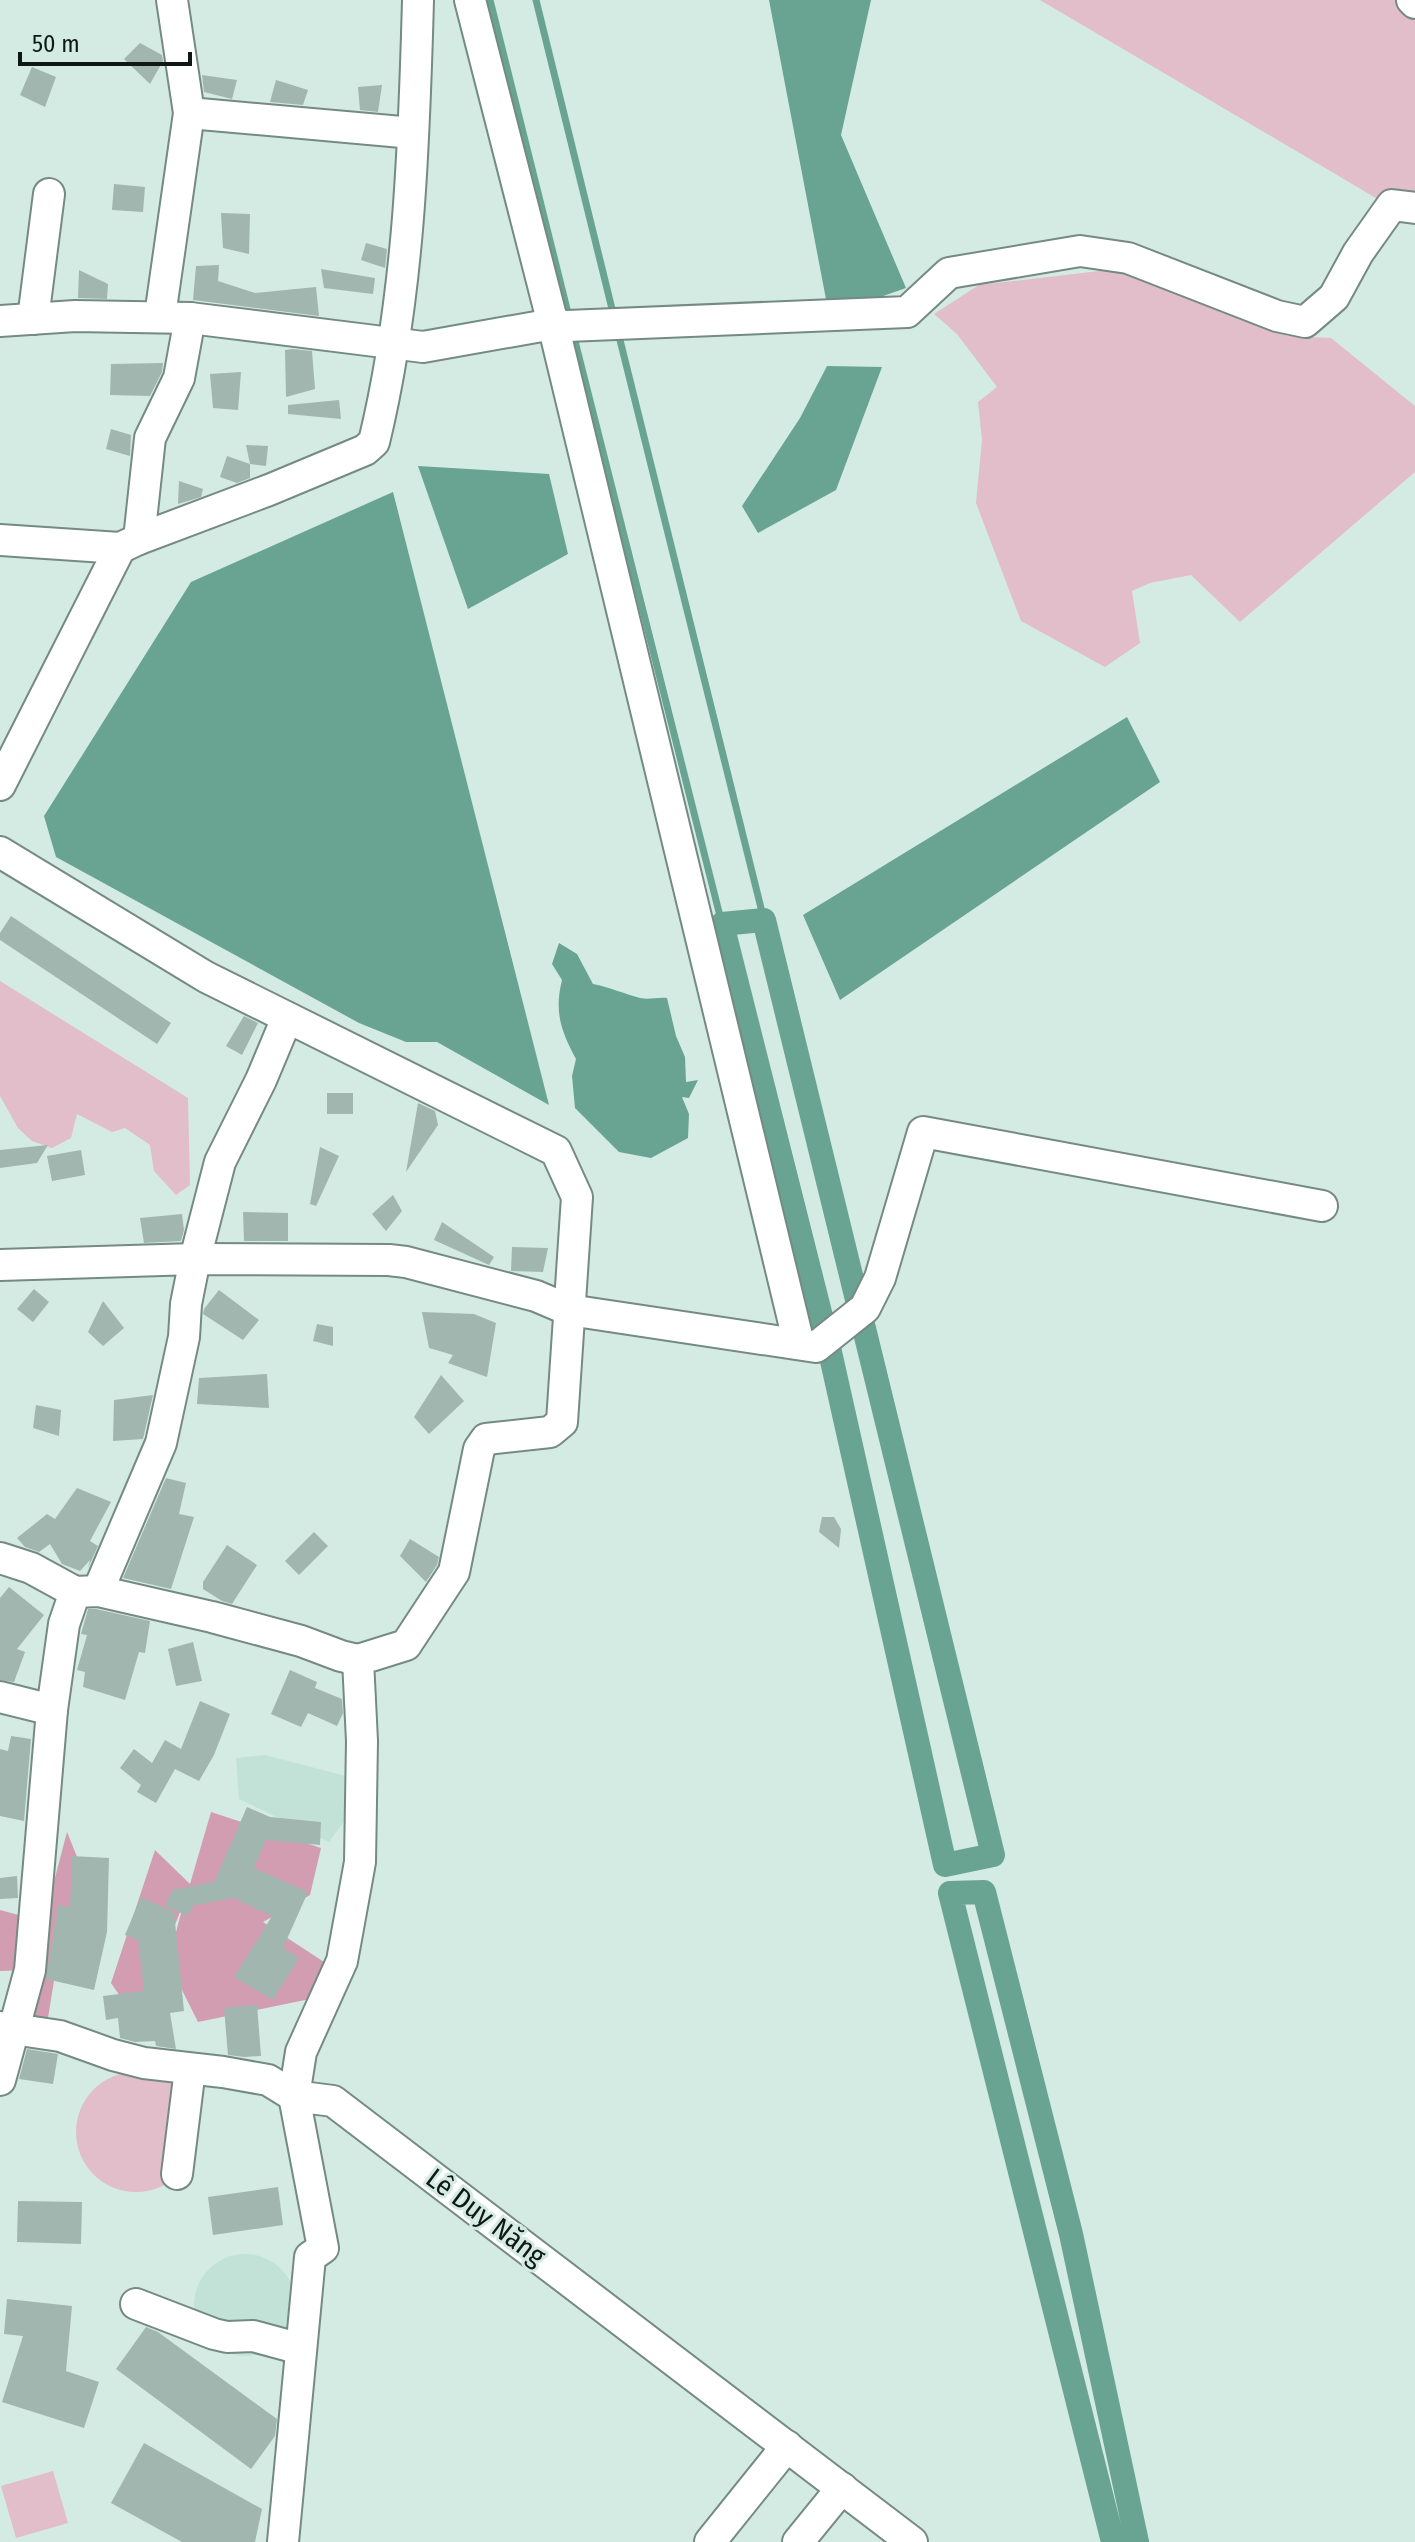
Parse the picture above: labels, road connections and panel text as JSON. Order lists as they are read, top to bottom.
{
  "streets": {
    "street": ["Lê Duy Năng"]
  },
  "scale_bar": "50 m"
}
